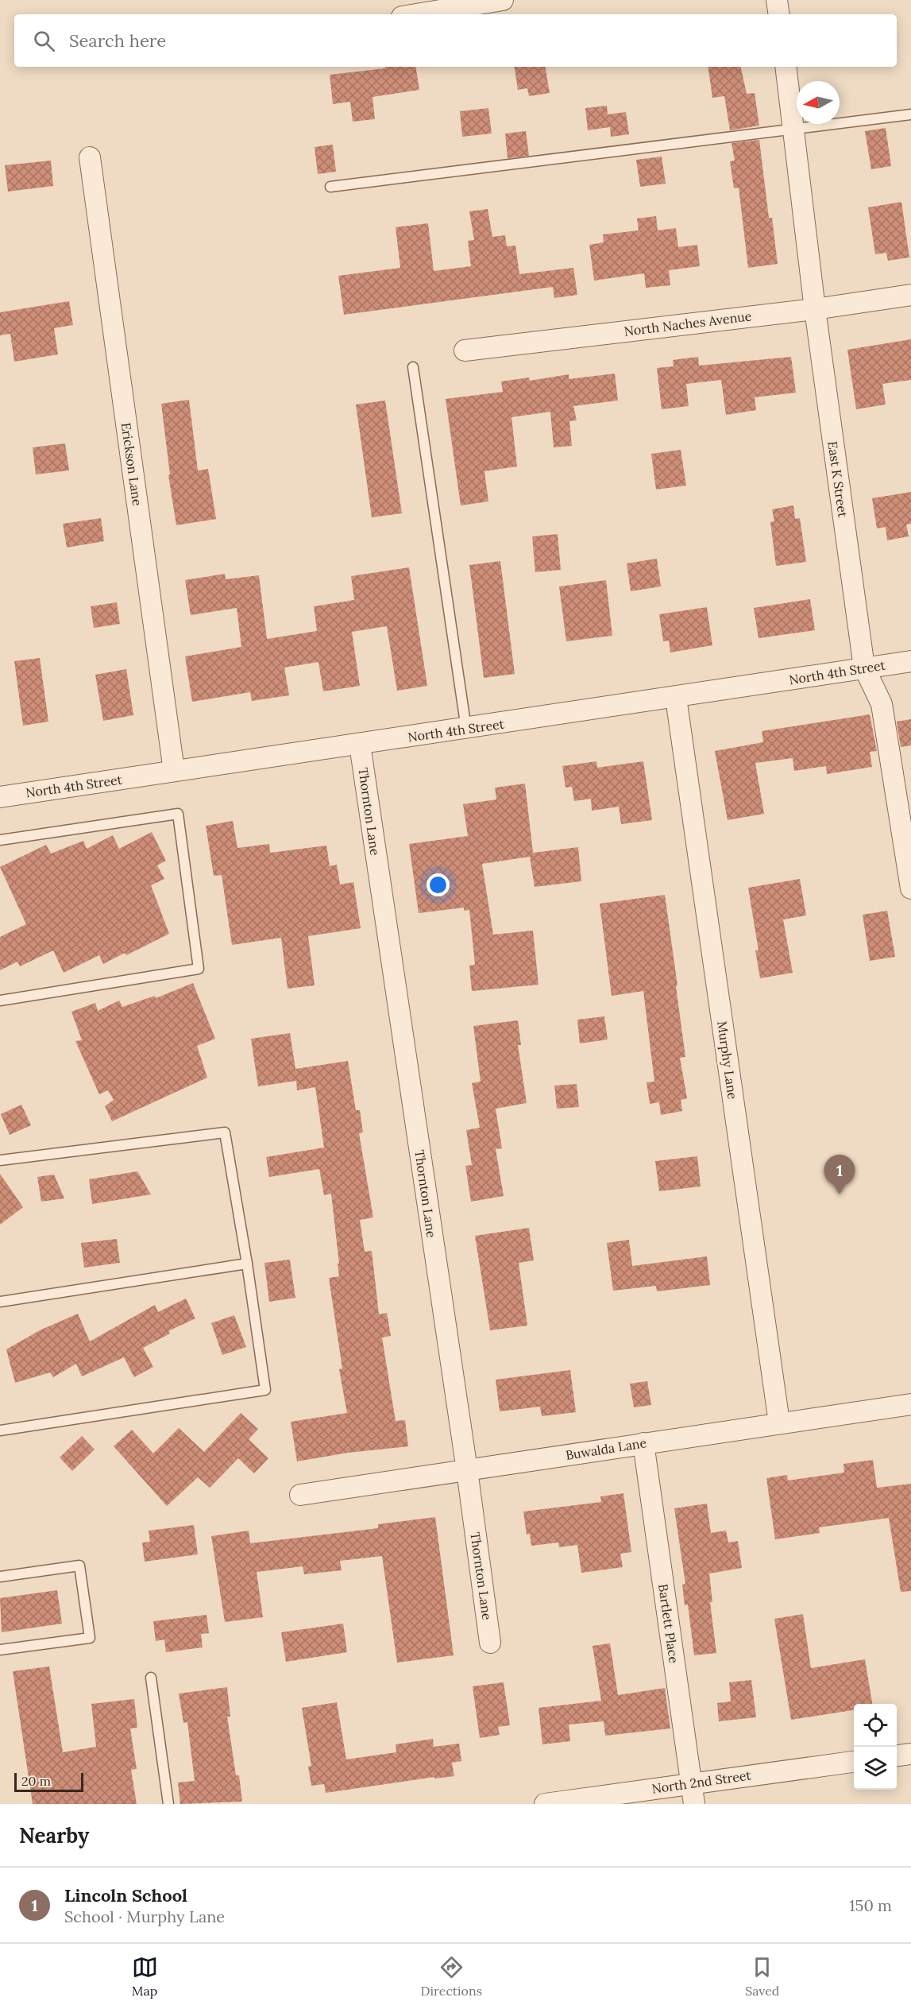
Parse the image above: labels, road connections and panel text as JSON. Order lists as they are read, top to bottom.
{
  "streets": {
    "street": [
      "North Naches Avenue",
      "Erickson Lane",
      "East K Street",
      "North 4th Street",
      "Thornton Lane",
      "Murphy Lane",
      "Buwalda Lane",
      "Bartlett Place",
      "North 2nd Street"
    ]
  },
  "crossings": [
    ["North Naches Avenue", "East K Street"],
    ["Erickson Lane", "North 4th Street"],
    ["East K Street", "North 4th Street"],
    ["North 4th Street", "Thornton Lane"],
    ["North 4th Street", "Murphy Lane"],
    ["Thornton Lane", "Buwalda Lane"],
    ["Murphy Lane", "Buwalda Lane"],
    ["Buwalda Lane", "Bartlett Place"],
    ["Bartlett Place", "North 2nd Street"]
  ],
  "scale_bar": "20 m",
  "north": "left",
  "page": {
    "search": "Search here",
    "pins": "1",
    "scale": "20 m",
    "heading": "Nearby",
    "list": [
      {
        "mark": "1",
        "name": "Lincoln School",
        "note": "School · Murphy Lane",
        "value": "150 m"
      }
    ],
    "nav": ["Map", "Directions", "Saved"]
  }
}
